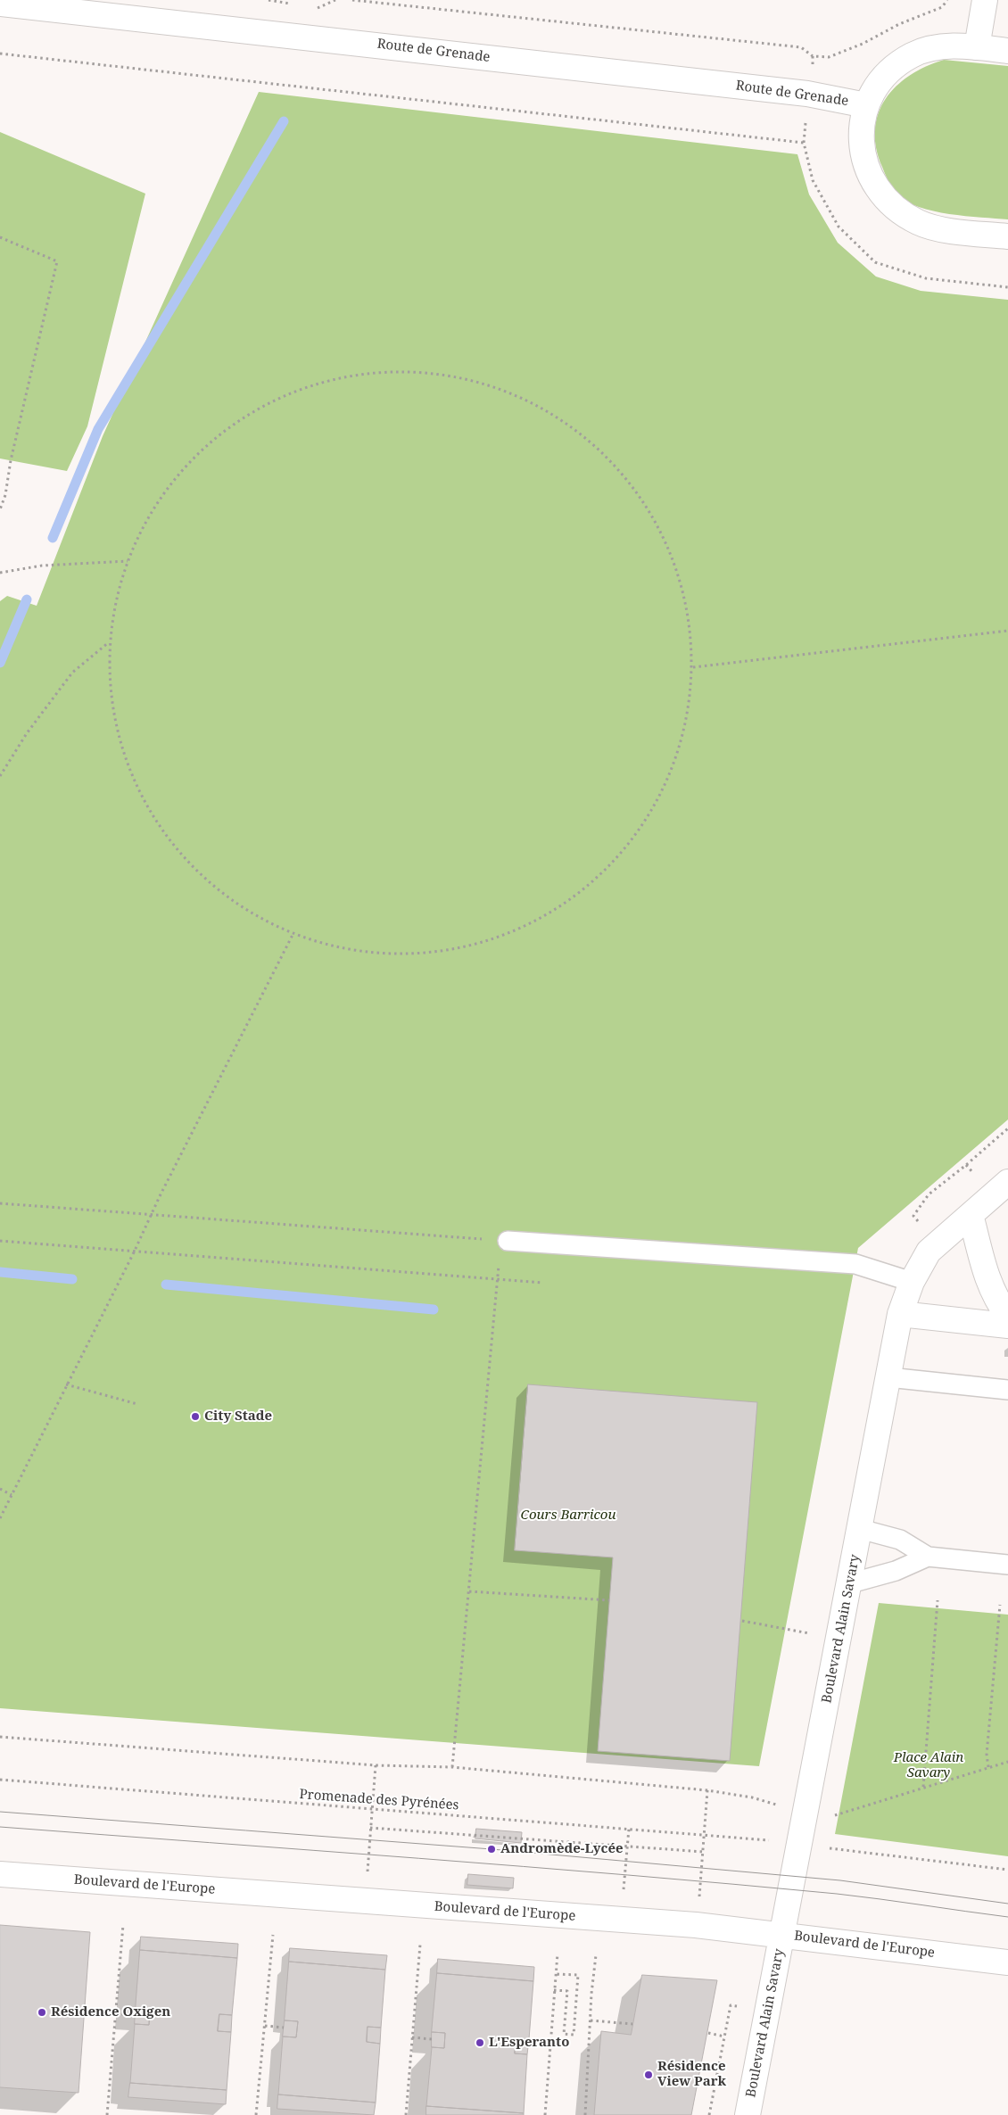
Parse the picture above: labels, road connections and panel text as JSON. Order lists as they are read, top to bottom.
{
  "streets": {
    "street": ["Route de Grenade", "Boulevard Alain Savary", "Boulevard de l'Europe"],
    "path": ["Promenade des Pyrénées"]
  },
  "crossings": [
    ["Boulevard Alain Savary", "Boulevard de l'Europe"]
  ],
  "parks": ["Cours Barricou", "Place Alain Savary"],
  "places": [
    "City Stade",
    "Andromède-Lycée",
    "Résidence Oxigen",
    "L'Esperanto",
    "Résidence View Park"
  ]
}
